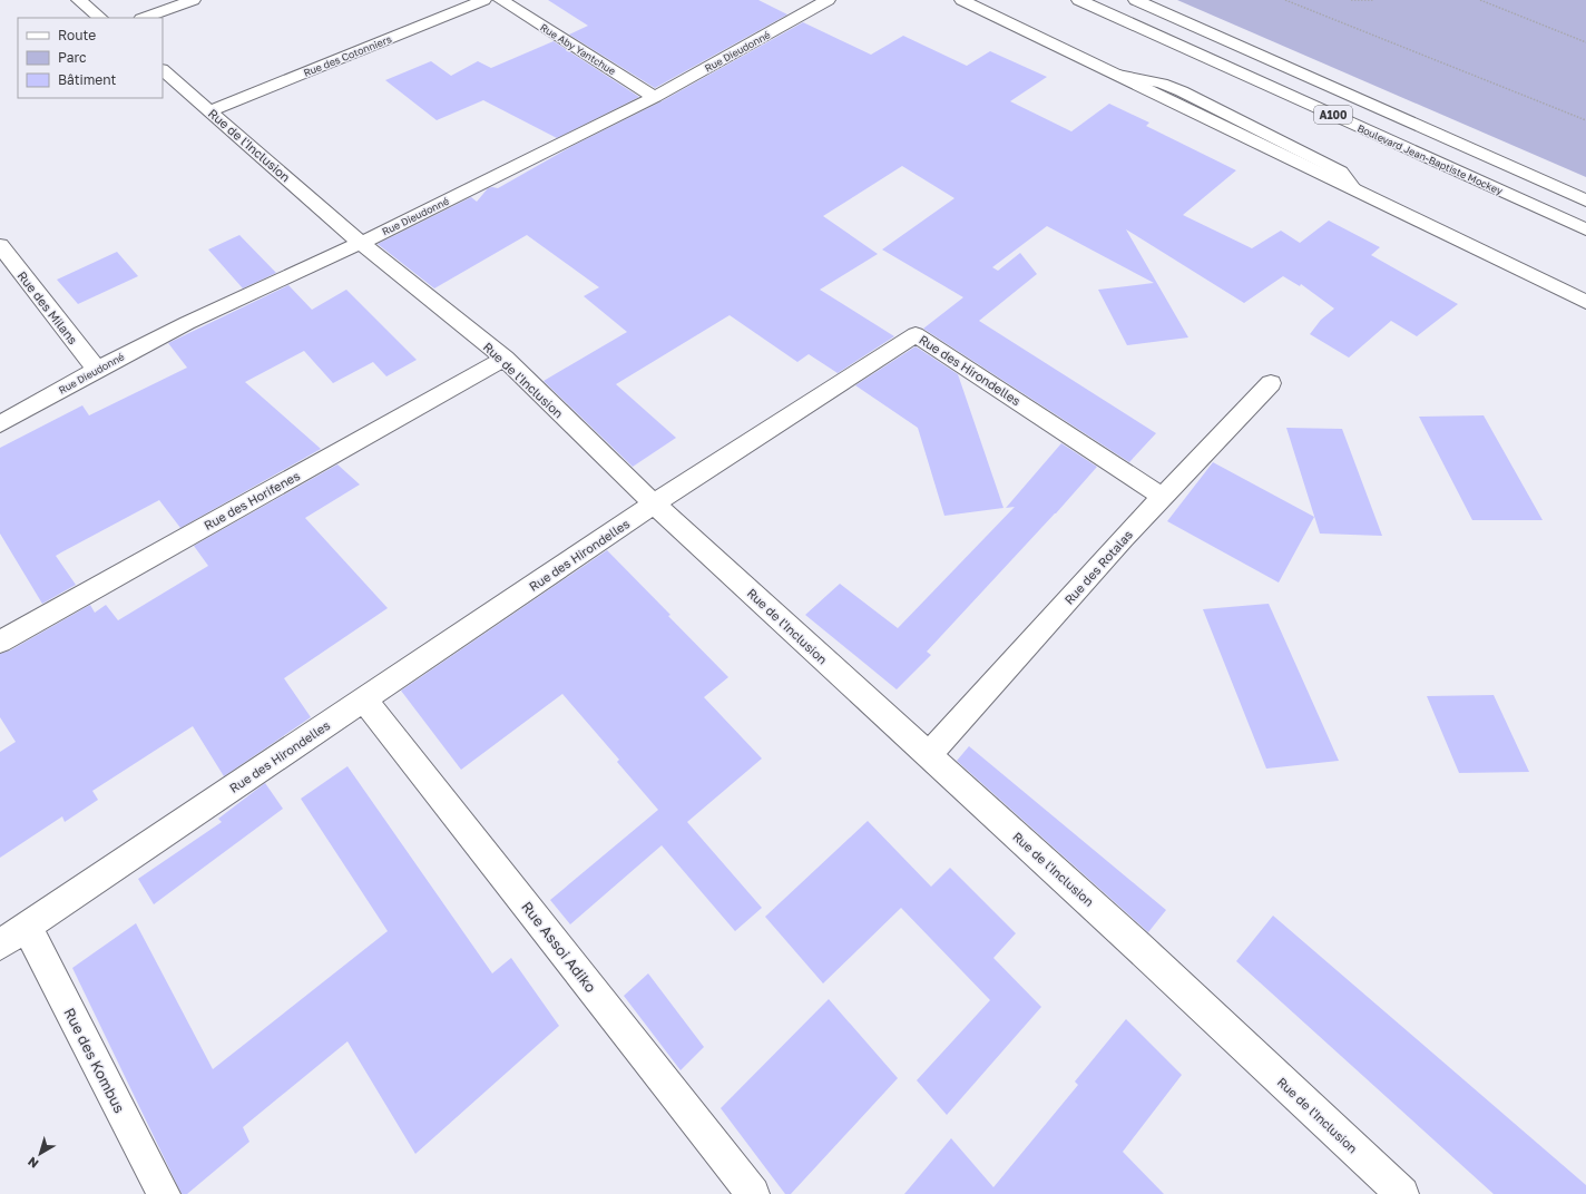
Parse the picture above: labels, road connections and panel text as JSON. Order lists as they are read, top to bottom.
{
  "streets": {
    "main road": [
      "Rue Aby Yantchue",
      "Rue Dieudonné",
      "Rue des Cotonniers",
      "A100",
      "Rue de l'Inclusion",
      "Boulevard Jean-Baptiste Mockey",
      "Rue des Milans",
      "Rue des Hirondelles",
      "Rue des Horifenes",
      "Rue des Rotalas",
      "Rue Assoi Adiko",
      "Rue des Kombus"
    ]
  },
  "crossings": [
    ["Rue Aby Yantchue", "Rue Dieudonné"],
    ["Rue Dieudonné", "Rue de l'Inclusion"],
    ["Rue Dieudonné", "Rue des Milans"],
    ["Rue des Cotonniers", "Rue de l'Inclusion"],
    ["Rue de l'Inclusion", "Rue des Hirondelles"],
    ["Rue de l'Inclusion", "Rue des Horifenes"],
    ["Rue de l'Inclusion", "Rue des Rotalas"],
    ["Rue des Hirondelles", "Rue des Rotalas"],
    ["Rue des Hirondelles", "Rue Assoi Adiko"],
    ["Rue des Hirondelles", "Rue des Kombus"]
  ],
  "legend": ["Route", "Parc", "Bâtiment"],
  "north": "bottom left"
}
